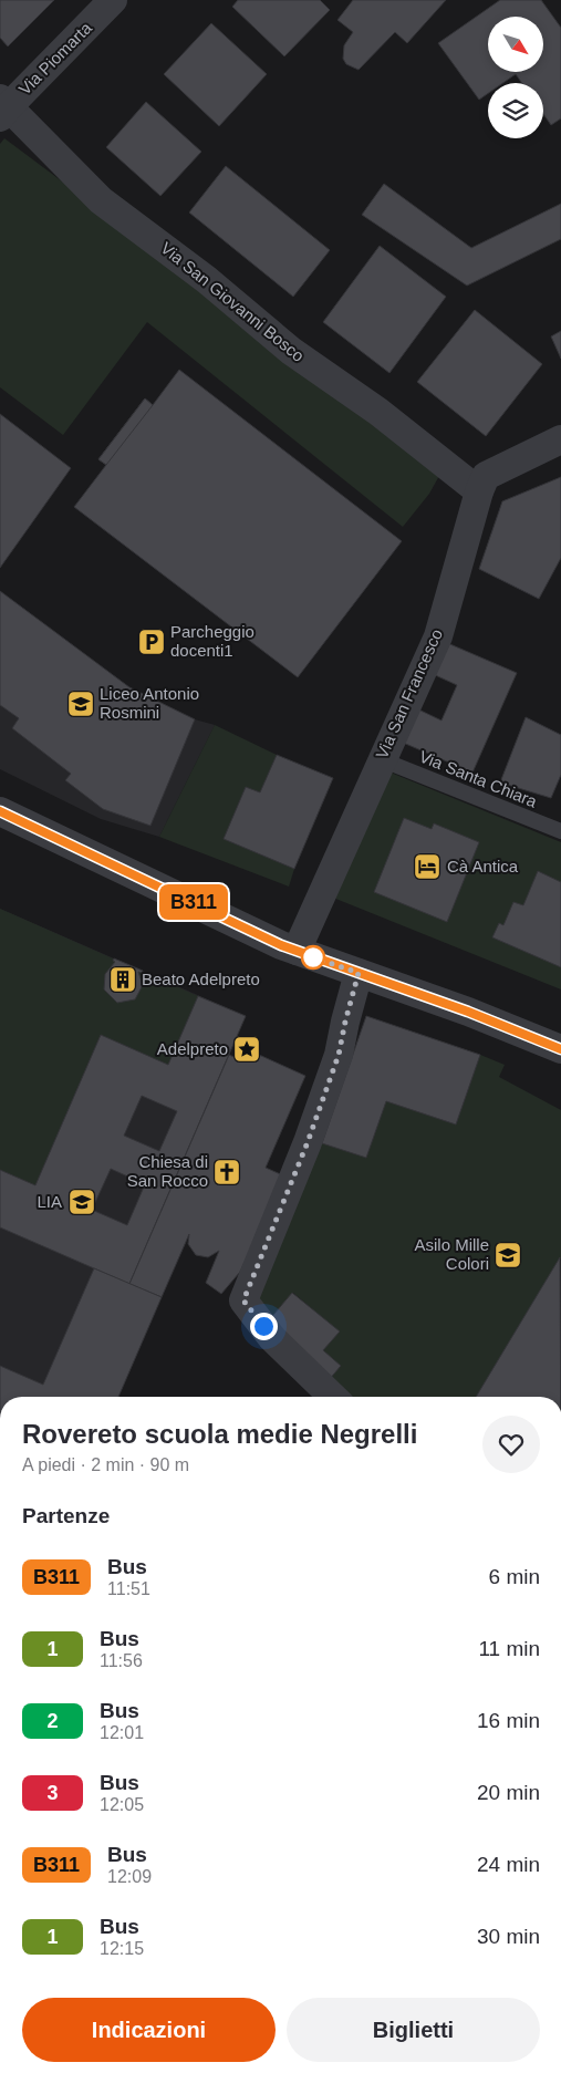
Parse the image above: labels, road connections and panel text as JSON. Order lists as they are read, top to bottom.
{
  "streets": {
    "street": ["Via Piomarta", "Via San Giovanni Bosco", "Via San Francesco"],
    "lane": ["Via Santa Chiara"]
  },
  "crossings": [
    ["Via Piomarta", "Via San Giovanni Bosco"],
    ["Via San Giovanni Bosco", "Via San Francesco"],
    ["Via San Francesco", "Via Santa Chiara"]
  ],
  "places": {
    "parking": ["Parcheggio docenti1"],
    "school or university": ["Liceo Antonio Rosmini", "LIA", "Asilo Mille Colori"],
    "hotel": ["Cà Antica"],
    "building": ["Beato Adelpreto"],
    "place": ["Adelpreto"],
    "church": ["Chiesa di San Rocco"]
  },
  "lines": ["bus line B311"],
  "north": "bottom right",
  "page": {
    "on_map": "B311",
    "heading": [
      ["Rovereto scuola medie Negrelli", "A piedi · 2 min · 90 m"],
      "Partenze"
    ],
    "list": [
      {
        "mark": "B311",
        "name": "Bus",
        "note": "11:51",
        "value": "6 min"
      },
      {
        "mark": "1",
        "name": "Bus",
        "note": "11:56",
        "value": "11 min"
      },
      {
        "mark": "2",
        "name": "Bus",
        "note": "12:01",
        "value": "16 min"
      },
      {
        "mark": "3",
        "name": "Bus",
        "note": "12:05",
        "value": "20 min"
      },
      {
        "mark": "B311",
        "name": "Bus",
        "note": "12:09",
        "value": "24 min"
      },
      {
        "mark": "1",
        "name": "Bus",
        "note": "12:15",
        "value": "30 min"
      }
    ],
    "buttons": ["Indicazioni", "Biglietti"]
  }
}
